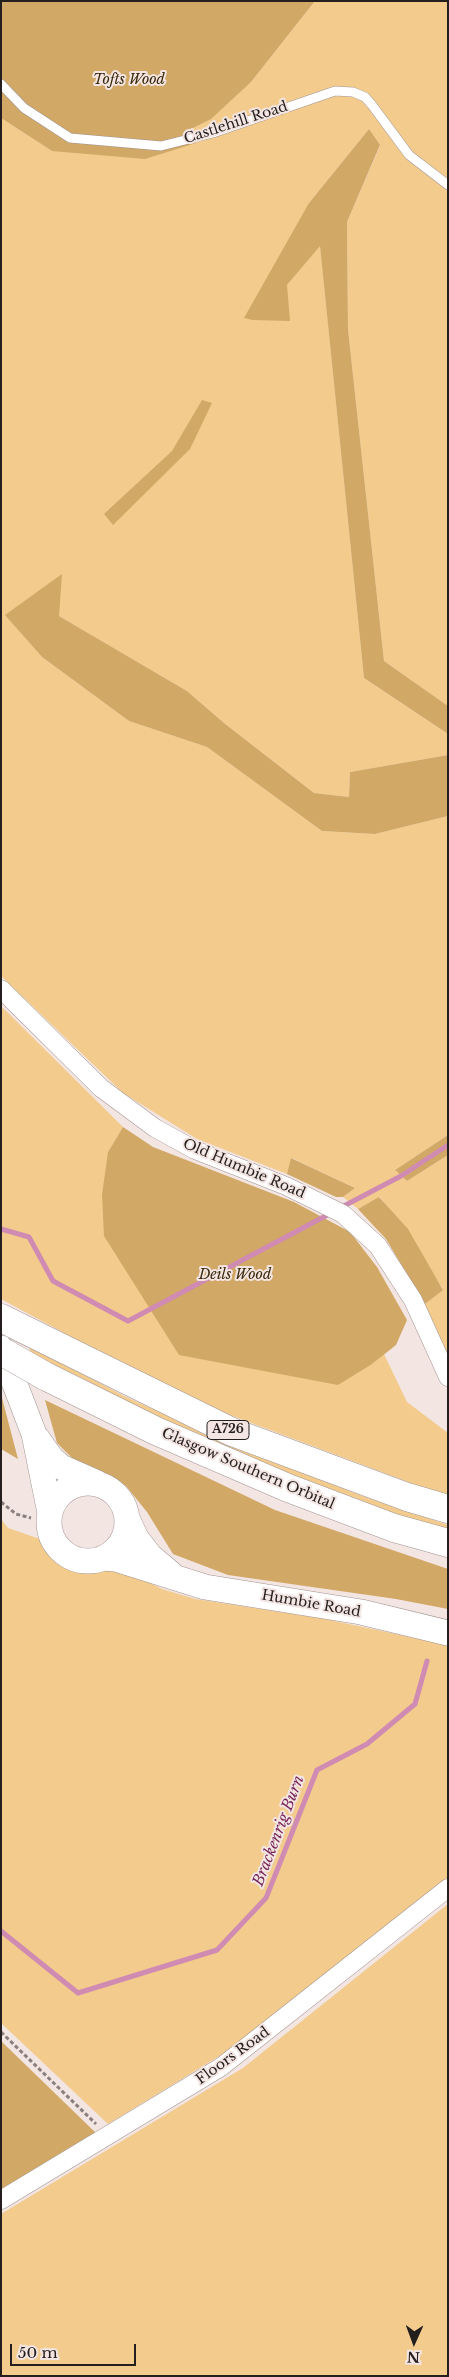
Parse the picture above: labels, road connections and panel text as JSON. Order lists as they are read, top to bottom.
{
  "streets": {
    "highway": ["A726", "Glasgow Southern Orbital"],
    "street": ["Old Humbie Road", "Humbie Road", "Floors Road"],
    "lane": ["Castlehill Road"]
  },
  "water": ["Brackenrig Burn"],
  "parks": ["Tofts Wood", "Deils Wood"],
  "scale_bar": "50 m",
  "north": "bottom"
}
